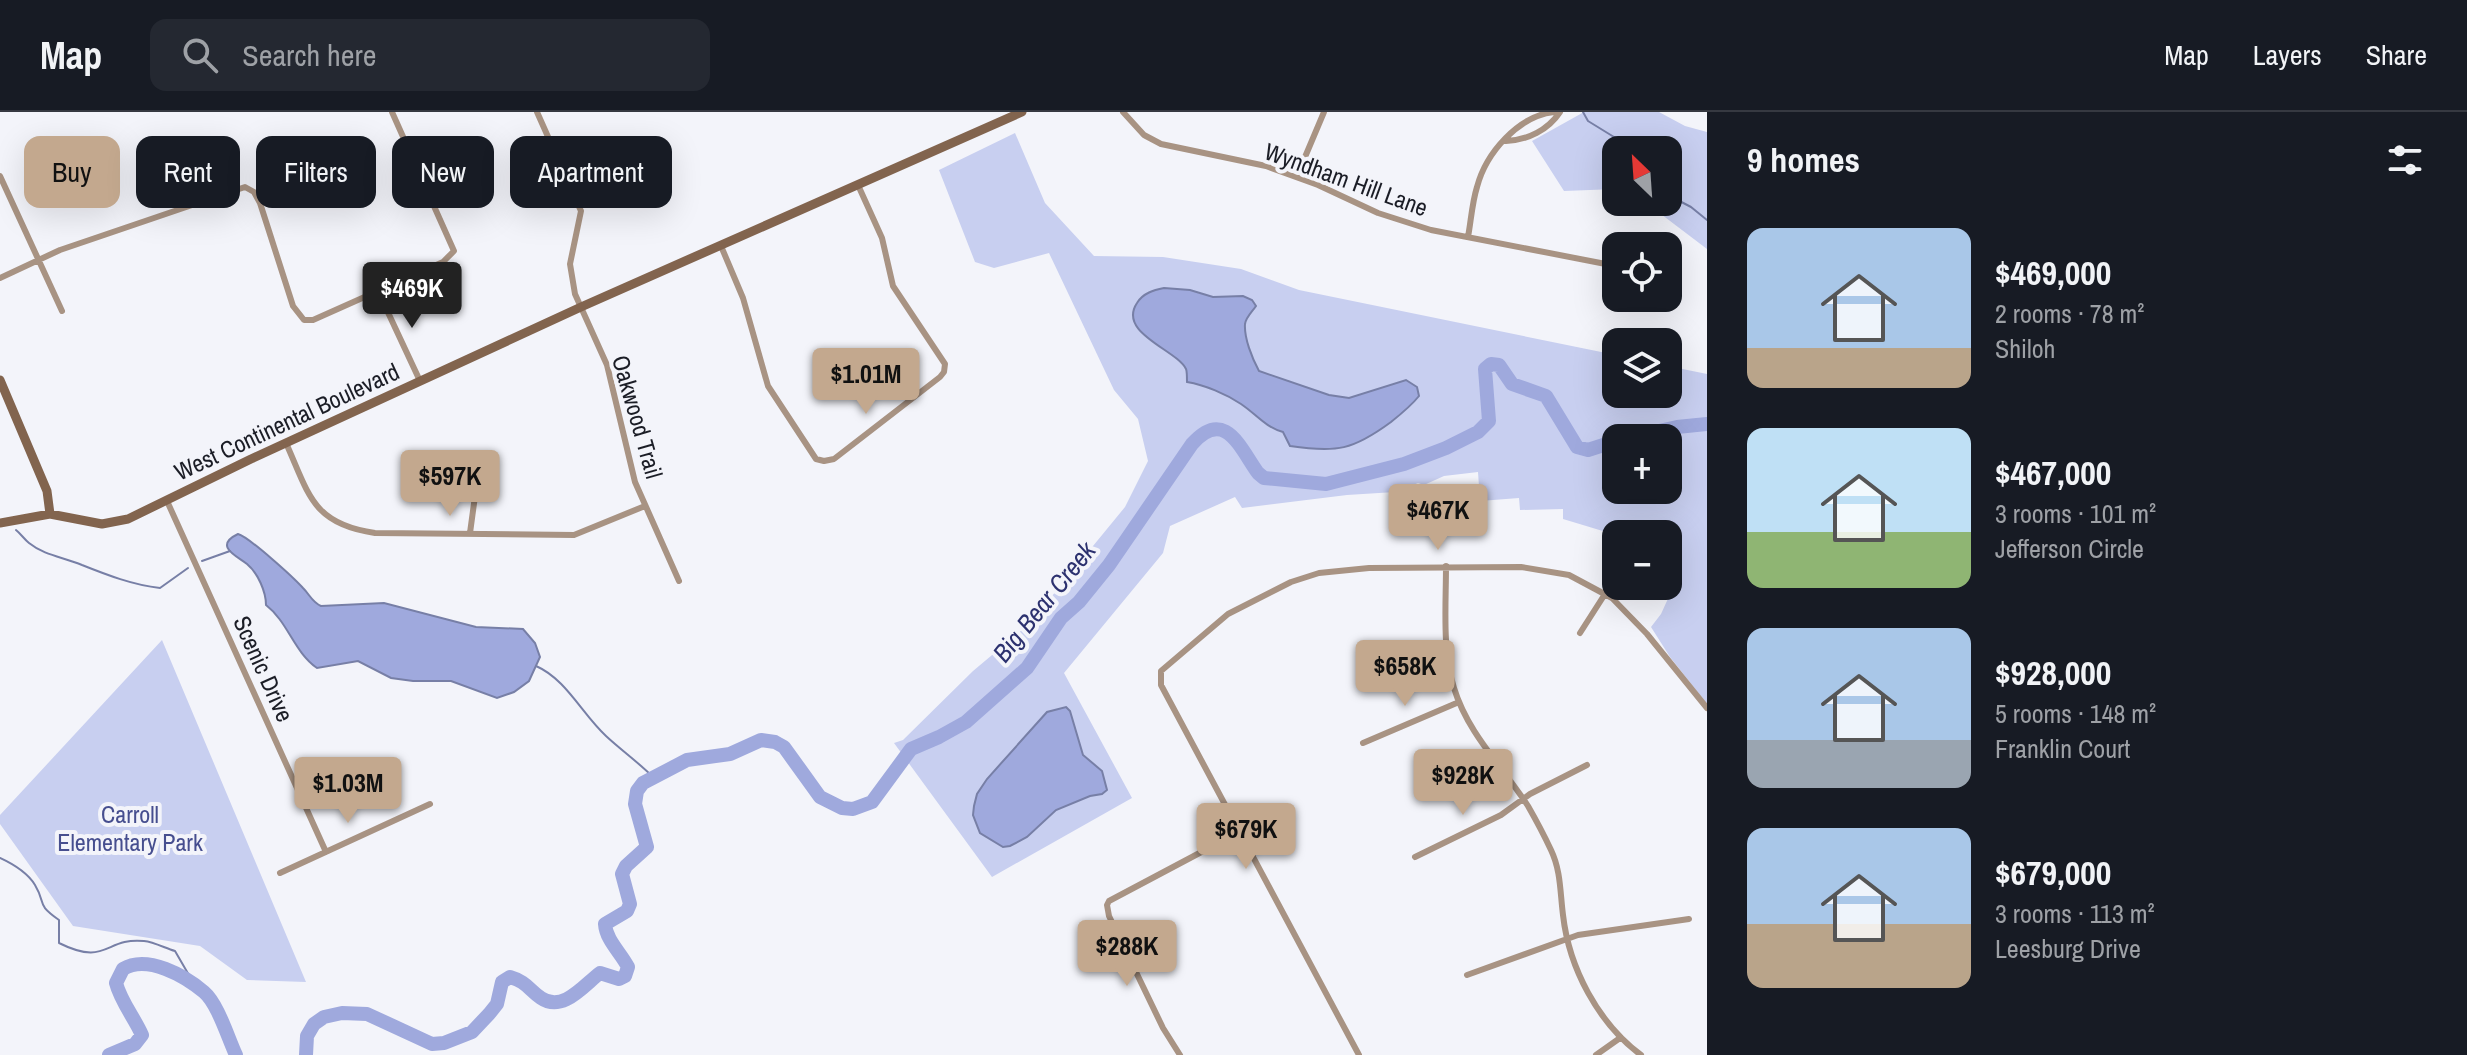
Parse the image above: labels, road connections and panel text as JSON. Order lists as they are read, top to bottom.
{
  "streets": {
    "main road": ["West Continental Boulevard"],
    "street": ["Wyndham Hill Lane", "Oakwood Trail", "Scenic Drive"]
  },
  "crossings": [
    ["Oakwood Trail", "West Continental Boulevard"],
    ["West Continental Boulevard", "Scenic Drive"]
  ],
  "water": ["Big Bear Creek"],
  "parks": ["Carroll Elementary Park"],
  "north": "top left",
  "page": {
    "header": "Map",
    "search": "Search here",
    "nav": ["Map", "Layers", "Share"],
    "heading": "9 homes",
    "map_buttons": ["+", "−"],
    "chip": [
      "Buy",
      "Rent",
      "Filters",
      "New",
      "Apartment"
    ],
    "list": [
      {
        "name": "$469,000",
        "note": "2 rooms · 78 m² · Shiloh"
      },
      {
        "name": "$467,000",
        "note": "3 rooms · 101 m² · Jefferson Circle"
      },
      {
        "name": "$928,000",
        "note": "5 rooms · 148 m² · Franklin Court"
      },
      {
        "name": "$679,000",
        "note": "3 rooms · 113 m² · Leesburg Drive"
      }
    ],
    "price": [
      "$469K",
      "$1.01M",
      "$597K",
      "$467K",
      "$658K",
      "$928K",
      "$1.03M",
      "$679K",
      "$288K"
    ]
  }
}
